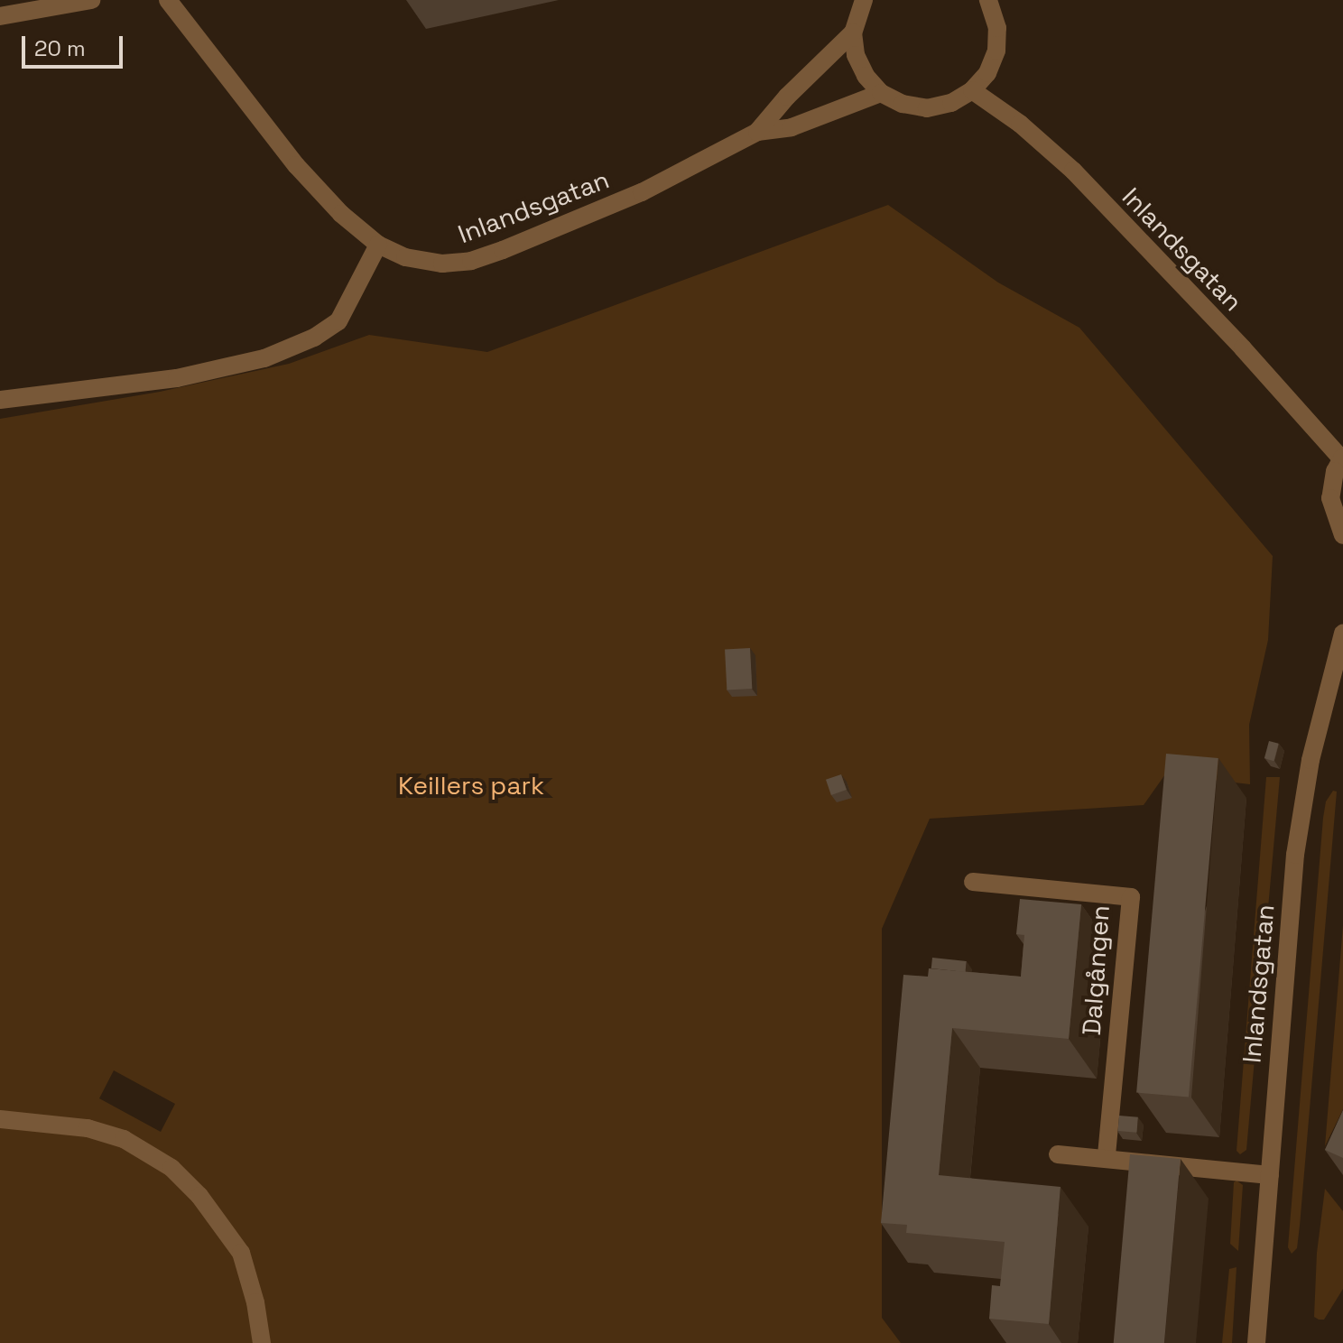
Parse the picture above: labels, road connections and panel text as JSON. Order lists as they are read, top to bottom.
{
  "streets": {
    "street": ["Inlandsgatan", "Dalgången"]
  },
  "parks": ["Keillers park"],
  "scale_bar": "20 m"
}
